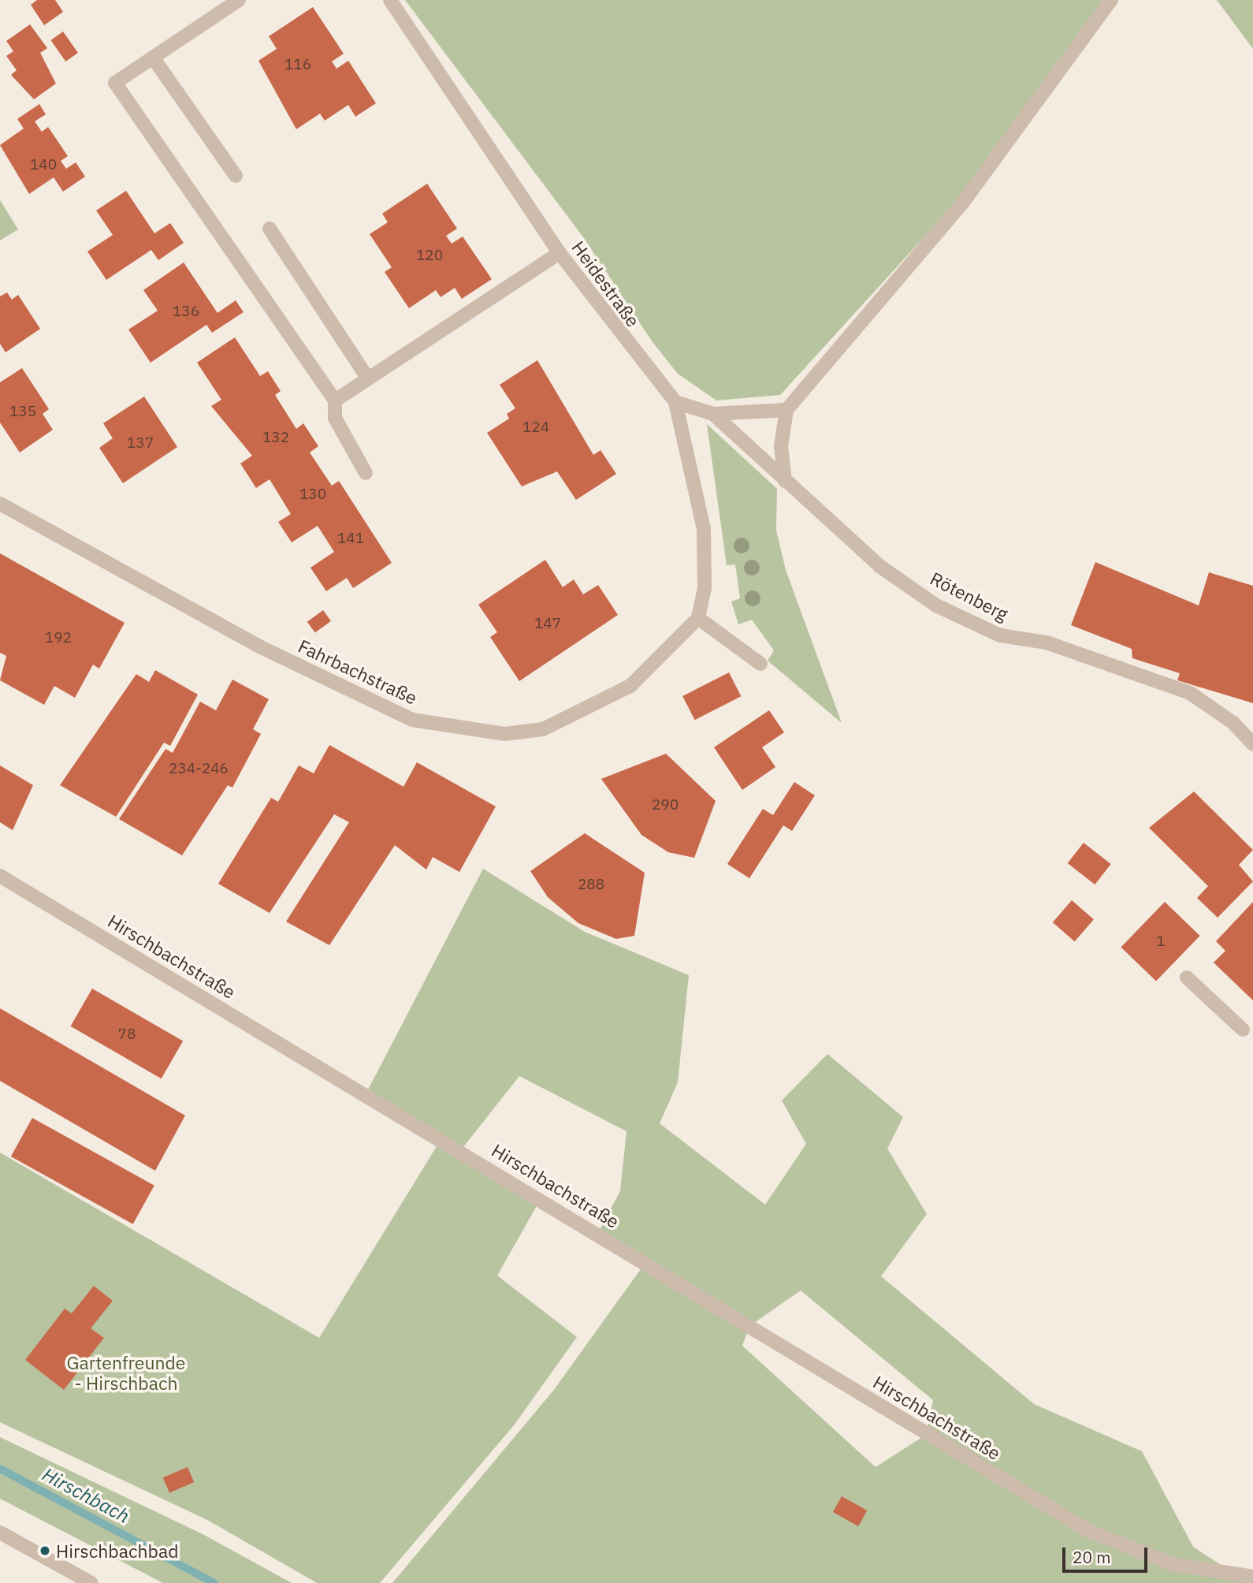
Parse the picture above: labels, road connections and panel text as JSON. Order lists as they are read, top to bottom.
{
  "streets": {
    "street": [
      "Heidestraße",
      "Rötenberg",
      "Fahrbachstraße",
      "Hirschbachstraße"
    ]
  },
  "crossings": [
    ["Heidestraße", "Rötenberg"],
    ["Heidestraße", "Fahrbachstraße"]
  ],
  "water": ["Hirschbach"],
  "parks": ["Gartenfreunde - Hirschbach"],
  "places": ["Hirschbachbad"],
  "house_numbers": [
    "116",
    "140",
    "120",
    "136",
    "135",
    "124",
    "132",
    "137",
    "130",
    "141",
    "147",
    "192",
    "234-246",
    "290",
    "288",
    "1",
    "78"
  ],
  "scale_bar": "20 m"
}
